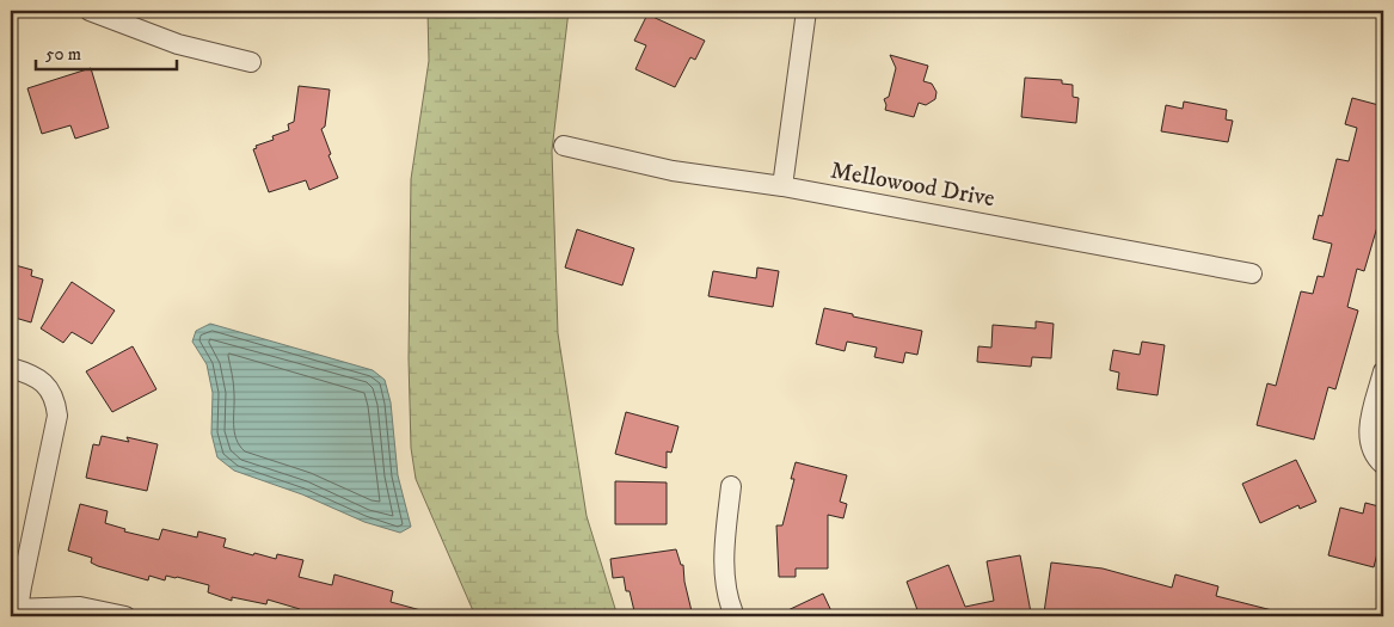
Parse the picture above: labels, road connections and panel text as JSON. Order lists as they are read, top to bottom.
{
  "streets": {
    "street": ["Mellowood Drive"]
  },
  "scale_bar": "50 m"
}
